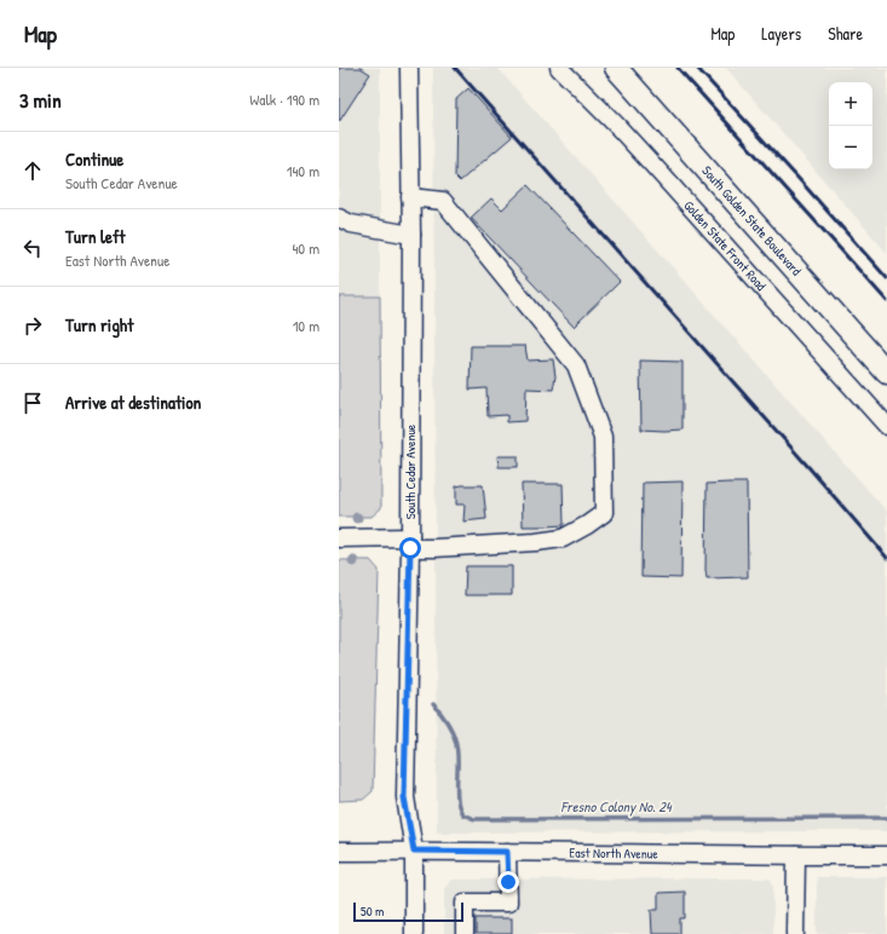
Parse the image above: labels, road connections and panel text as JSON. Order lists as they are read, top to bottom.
{
  "streets": {
    "main road": ["South Golden State Boulevard"],
    "street": ["Golden State Front Road", "South Cedar Avenue", "East North Avenue"]
  },
  "crossings": [
    ["South Cedar Avenue", "East North Avenue"]
  ],
  "water": ["Fresno Colony No. 24"],
  "scale_bar": "50 m",
  "page": {
    "header": "Map",
    "nav": ["Map", "Layers", "Share"],
    "heading": ["3 min", "Walk · 190 m"],
    "map_buttons": ["+", "−"],
    "list": [
      ["Continue", "South Cedar Avenue", "140 m"],
      ["Turn left", "East North Avenue", "40 m"],
      ["Turn right", "10 m"],
      "Arrive at destination"
    ],
    "scale": "50 m"
  }
}
